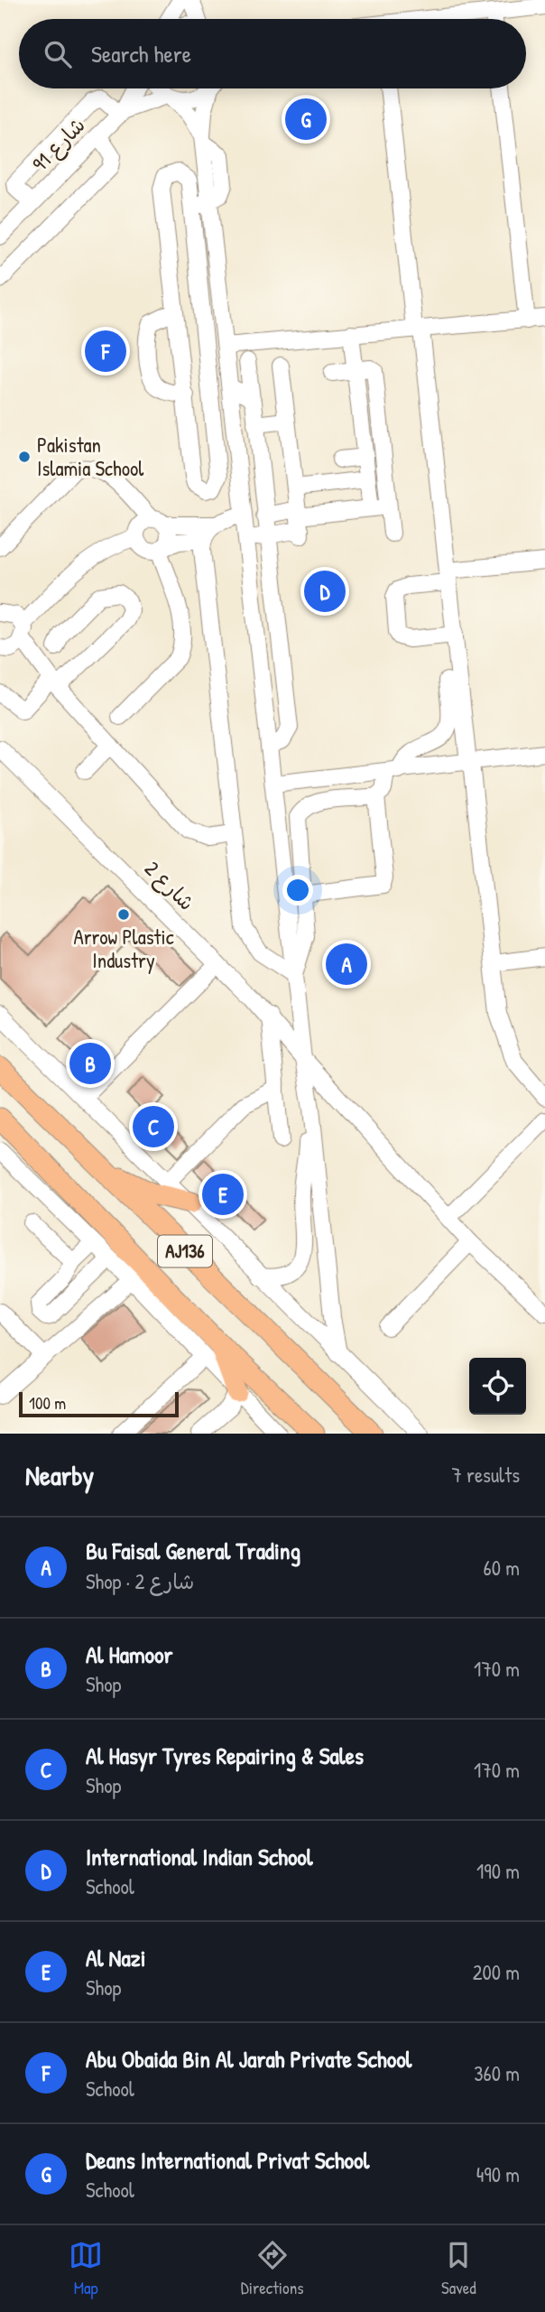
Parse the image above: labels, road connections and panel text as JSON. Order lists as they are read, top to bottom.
{
  "streets": {
    "main road": ["AJ136"],
    "street": ["شارع 91", "شارع 2"]
  },
  "places": ["Pakistan Islamia School", "Arrow Plastic Industry"],
  "scale_bar": "100 m",
  "page": {
    "search": "Search here",
    "pins": [
      "G",
      "F",
      "D",
      "A",
      "B",
      "C",
      "E"
    ],
    "scale": "100 m",
    "heading": ["Nearby", "7 results"],
    "list": [
      {
        "mark": "A",
        "name": "Bu Faisal General Trading",
        "note": "Shop · شارع 2",
        "value": "60 m"
      },
      {
        "mark": "B",
        "name": "Al Hamoor",
        "note": "Shop",
        "value": "170 m"
      },
      {
        "mark": "C",
        "name": "Al Hasyr Tyres Repairing & Sales",
        "note": "Shop",
        "value": "170 m"
      },
      {
        "mark": "D",
        "name": "International Indian School",
        "note": "School",
        "value": "190 m"
      },
      {
        "mark": "E",
        "name": "Al Nazi",
        "note": "Shop",
        "value": "200 m"
      },
      {
        "mark": "F",
        "name": "Abu Obaida Bin Al Jarah Private School",
        "note": "School",
        "value": "360 m"
      },
      {
        "mark": "G",
        "name": "Deans International Privat School",
        "note": "School",
        "value": "490 m"
      }
    ],
    "nav": ["Map", "Directions", "Saved"]
  }
}
